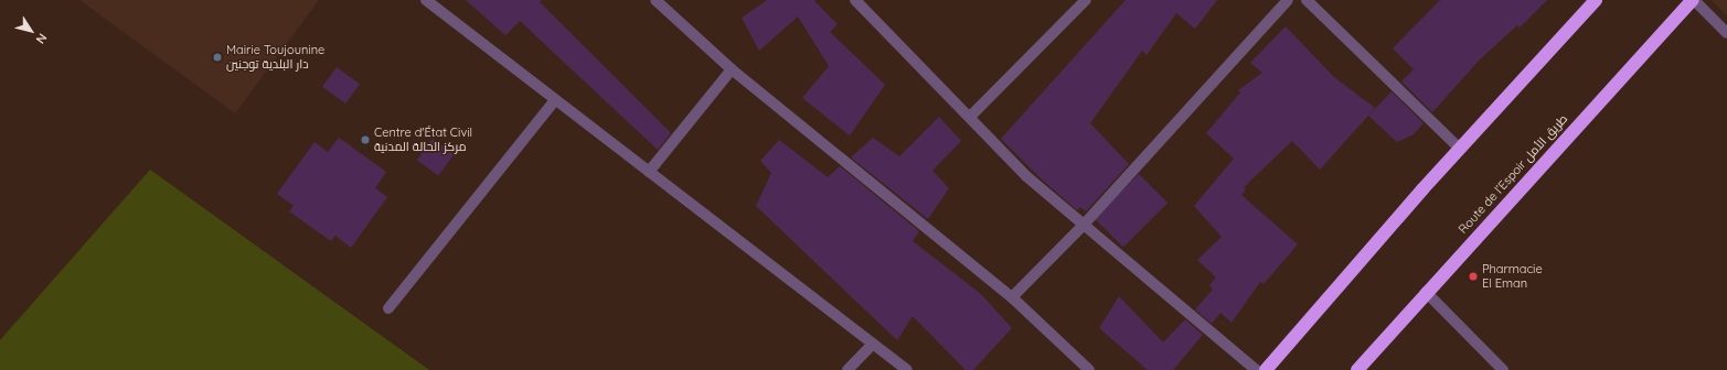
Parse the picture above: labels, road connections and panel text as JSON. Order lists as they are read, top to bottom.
{
  "streets": {
    "highway": ["Route de l’Espoir طريق الأمل"]
  },
  "places": ["Mairie Toujounine دار البلدية توجنين", "Centre d'État Civil مركز الحالة المدنية", "Pharmacie El Eman"],
  "north": "bottom right"
}
